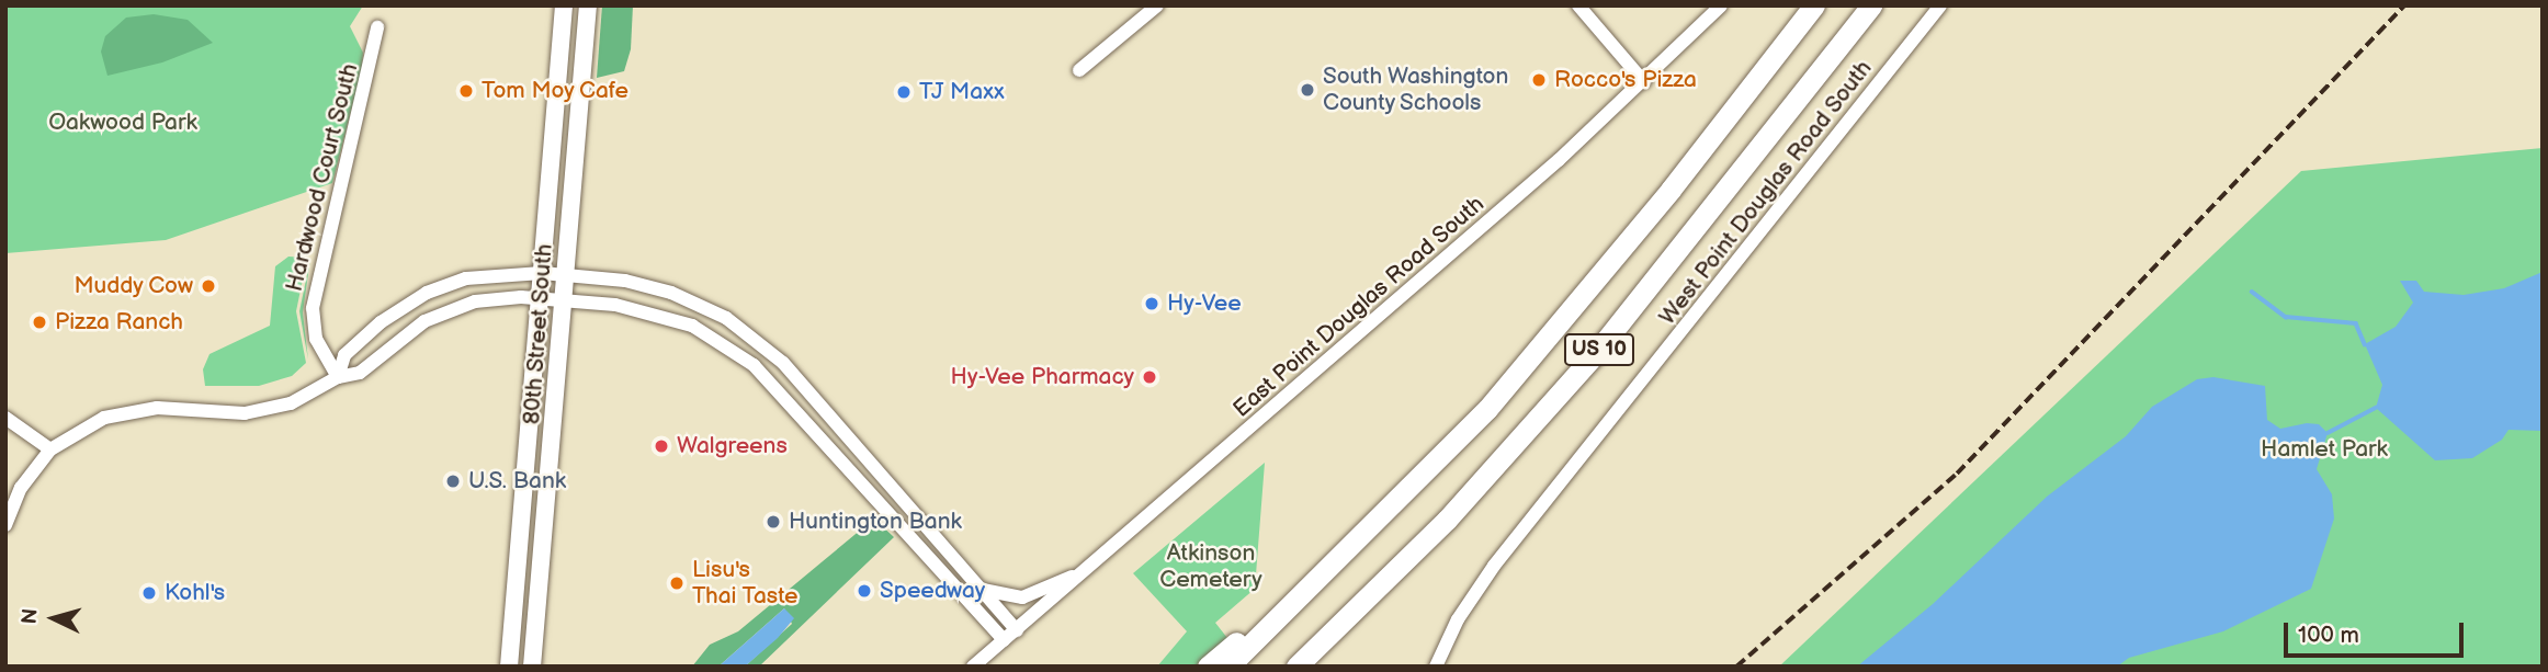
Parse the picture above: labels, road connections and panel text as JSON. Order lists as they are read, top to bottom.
{
  "streets": {
    "highway": ["US 10"],
    "main road": ["80th Street South"],
    "street": ["Hardwood Court South", "West Point Douglas Road South", "East Point Douglas Road South"]
  },
  "parks": ["Oakwood Park", "Hamlet Park", "Atkinson Cemetery"],
  "places": [
    "Rocco's Pizza",
    "South Washington County Schools",
    "Tom Moy Cafe",
    "TJ Maxx",
    "Muddy Cow",
    "Hy-Vee",
    "Pizza Ranch",
    "Hy-Vee Pharmacy",
    "Walgreens",
    "U.S. Bank",
    "Huntington Bank",
    "Lisu's Thai Taste",
    "Speedway",
    "Kohl's"
  ],
  "scale_bar": "100 m",
  "north": "left"
}
